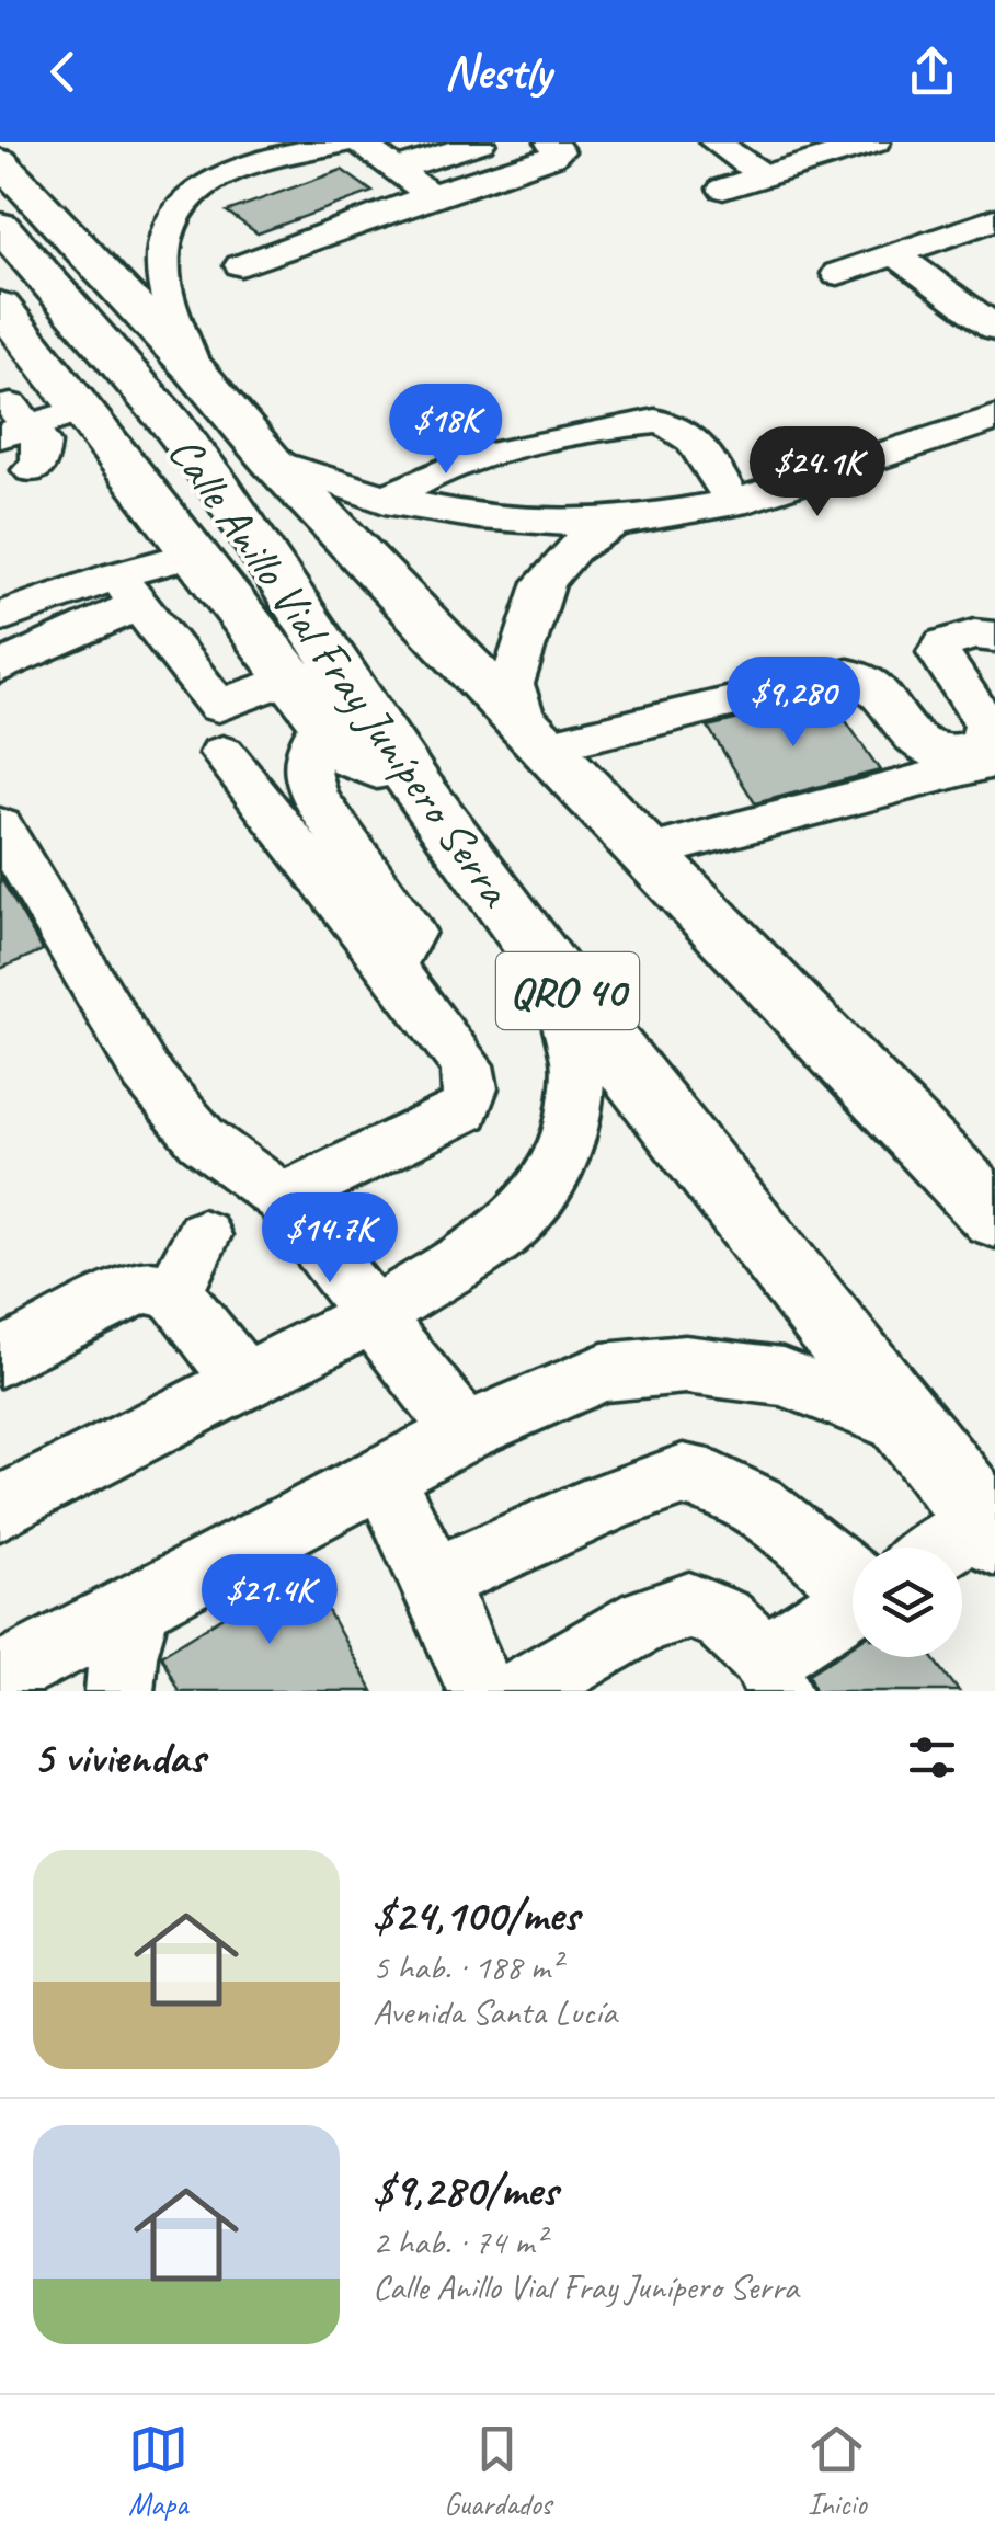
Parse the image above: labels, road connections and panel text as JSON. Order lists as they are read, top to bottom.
{
  "streets": {
    "highway": ["Calle Anillo Vial Fray Junípero Serra", "QRO 40"]
  },
  "page": {
    "header": "Nestly",
    "price": [
      "$18K",
      "$24.1K",
      "$9,280",
      "$14.7K",
      "$21.4K"
    ],
    "heading": "5 viviendas",
    "list": [
      {
        "name": "$24,100/mes",
        "note": "5 hab. · 188 m² · Avenida Santa Lucía"
      },
      {
        "name": "$9,280/mes",
        "note": "2 hab. · 74 m² · Calle Anillo Vial Fray Junípero Serra"
      }
    ],
    "tabs": ["Mapa", "Guardados", "Inicio"]
  }
}
